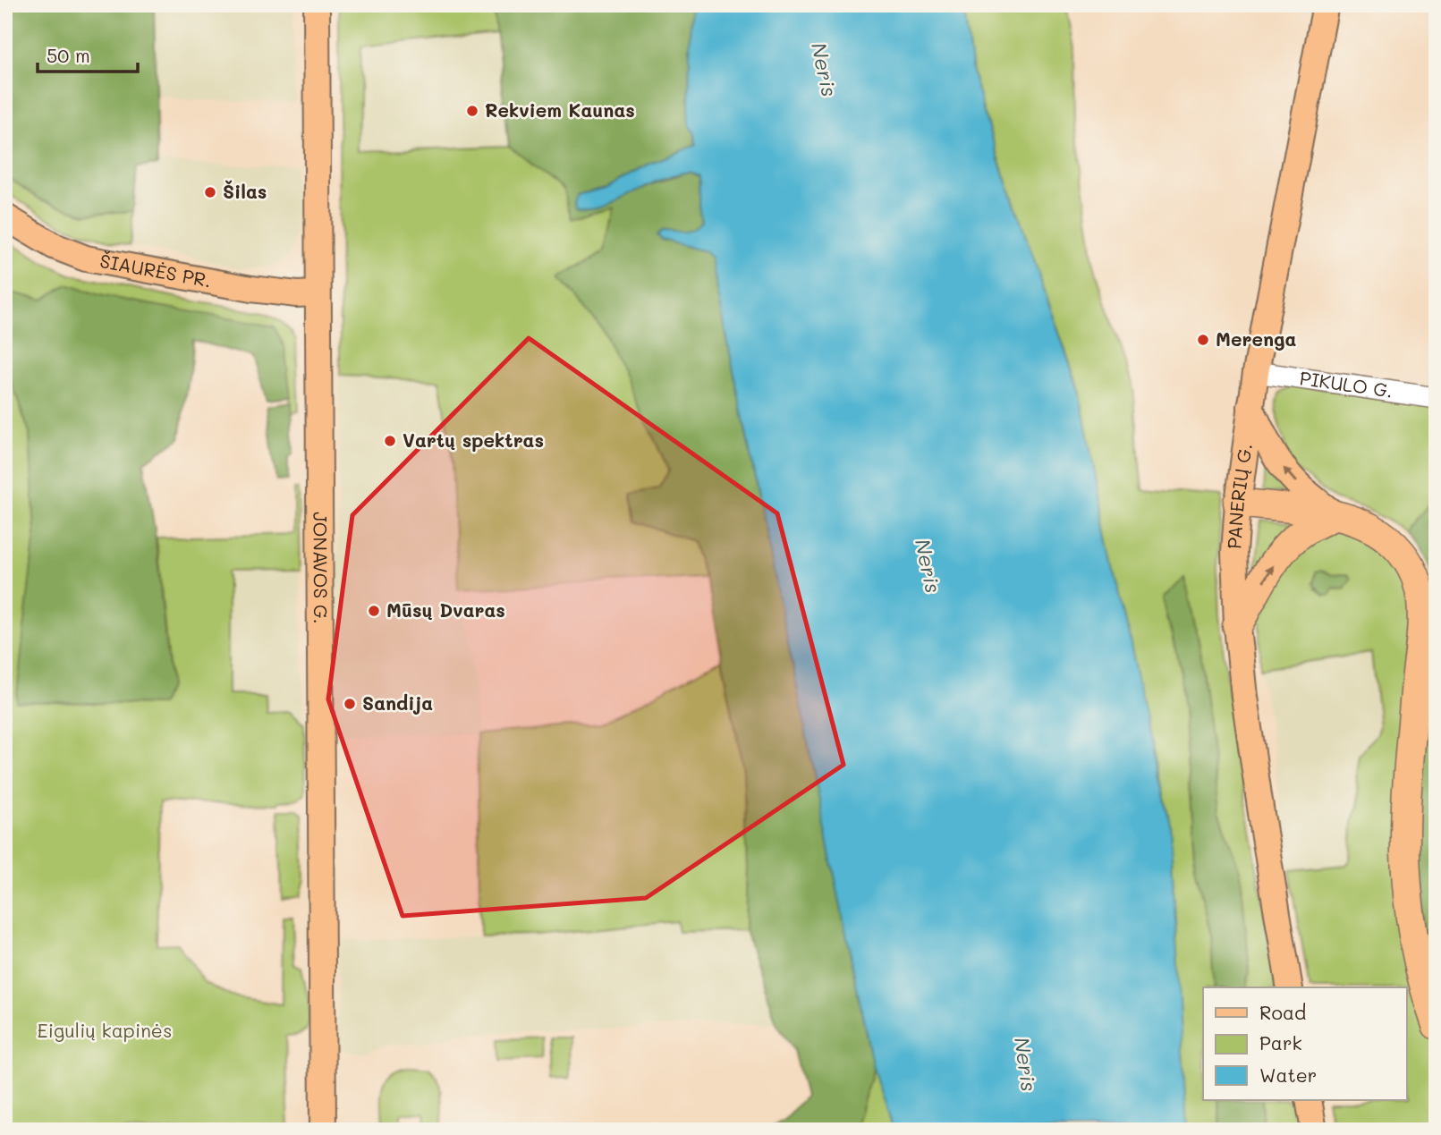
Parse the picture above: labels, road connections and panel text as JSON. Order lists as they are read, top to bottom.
{
  "streets": {
    "main road": ["ŠIAURĖS PR.", "PANERIŲ G.", "JONAVOS G."],
    "street": ["PIKULO G."]
  },
  "crossings": [
    ["ŠIAURĖS PR.", "JONAVOS G."],
    ["PIKULO G.", "PANERIŲ G."]
  ],
  "water": ["Neris"],
  "parks": ["Eigulių kapinės"],
  "places": [
    "Rekviem Kaunas",
    "Šilas",
    "Merenga",
    "Vartų spektras",
    "Mūsų Dvaras",
    "Sandija"
  ],
  "legend": ["Road", "Park", "Water"],
  "scale_bar": "50 m"
}
